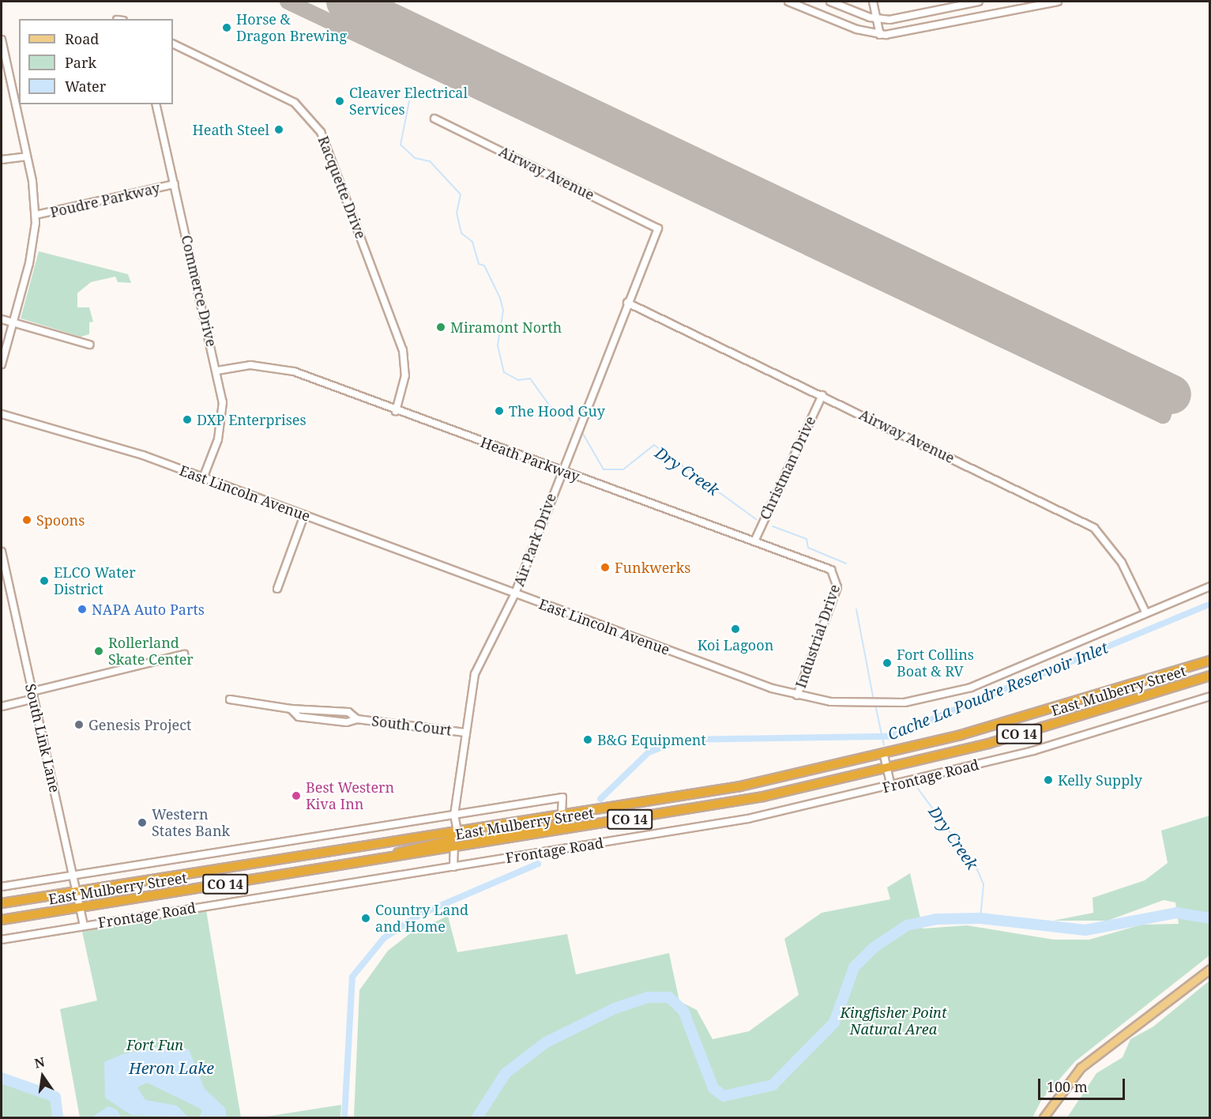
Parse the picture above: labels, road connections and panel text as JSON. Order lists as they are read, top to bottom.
{
  "streets": {
    "highway": ["East Mulberry Street", "CO 14"],
    "street": [
      "Airway Avenue",
      "Racquette Drive",
      "Poudre Parkway",
      "Commerce Drive",
      "Heath Parkway",
      "Christman Drive",
      "East Lincoln Avenue",
      "Air Park Drive",
      "Industrial Drive",
      "South Court",
      "South Link Lane",
      "Frontage Road"
    ]
  },
  "crossings": [
    ["Airway Avenue", "Christman Drive"],
    ["Airway Avenue", "East Lincoln Avenue"],
    ["Airway Avenue", "Air Park Drive"],
    ["Racquette Drive", "Heath Parkway"],
    ["Poudre Parkway", "Commerce Drive"],
    ["Commerce Drive", "Heath Parkway"],
    ["Commerce Drive", "East Lincoln Avenue"],
    ["Heath Parkway", "Christman Drive"],
    ["Heath Parkway", "Air Park Drive"],
    ["Heath Parkway", "Industrial Drive"],
    ["East Lincoln Avenue", "Air Park Drive"],
    ["East Lincoln Avenue", "Industrial Drive"],
    ["Air Park Drive", "East Mulberry Street"],
    ["Air Park Drive", "South Court"],
    ["East Mulberry Street", "South Link Lane"],
    ["South Link Lane", "Frontage Road"]
  ],
  "water": ["Dry Creek", "Cache La Poudre Reservoir Inlet", "Heron Lake"],
  "parks": ["Kingfisher Point Natural Area", "Fort Fun"],
  "places": [
    "Horse & Dragon Brewing",
    "Cleaver Electrical Services",
    "Heath Steel",
    "Miramont North",
    "The Hood Guy",
    "DXP Enterprises",
    "Spoons",
    "Funkwerks",
    "ELCO Water District",
    "NAPA Auto Parts",
    "Koi Lagoon",
    "Rollerland Skate Center",
    "Fort Collins Boat & RV",
    "Genesis Project",
    "B&G Equipment",
    "Kelly Supply",
    "Best Western Kiva Inn",
    "Western States Bank",
    "Country Land and Home"
  ],
  "legend": ["Road", "Park", "Water"],
  "scale_bar": "100 m",
  "north": "top"
}
